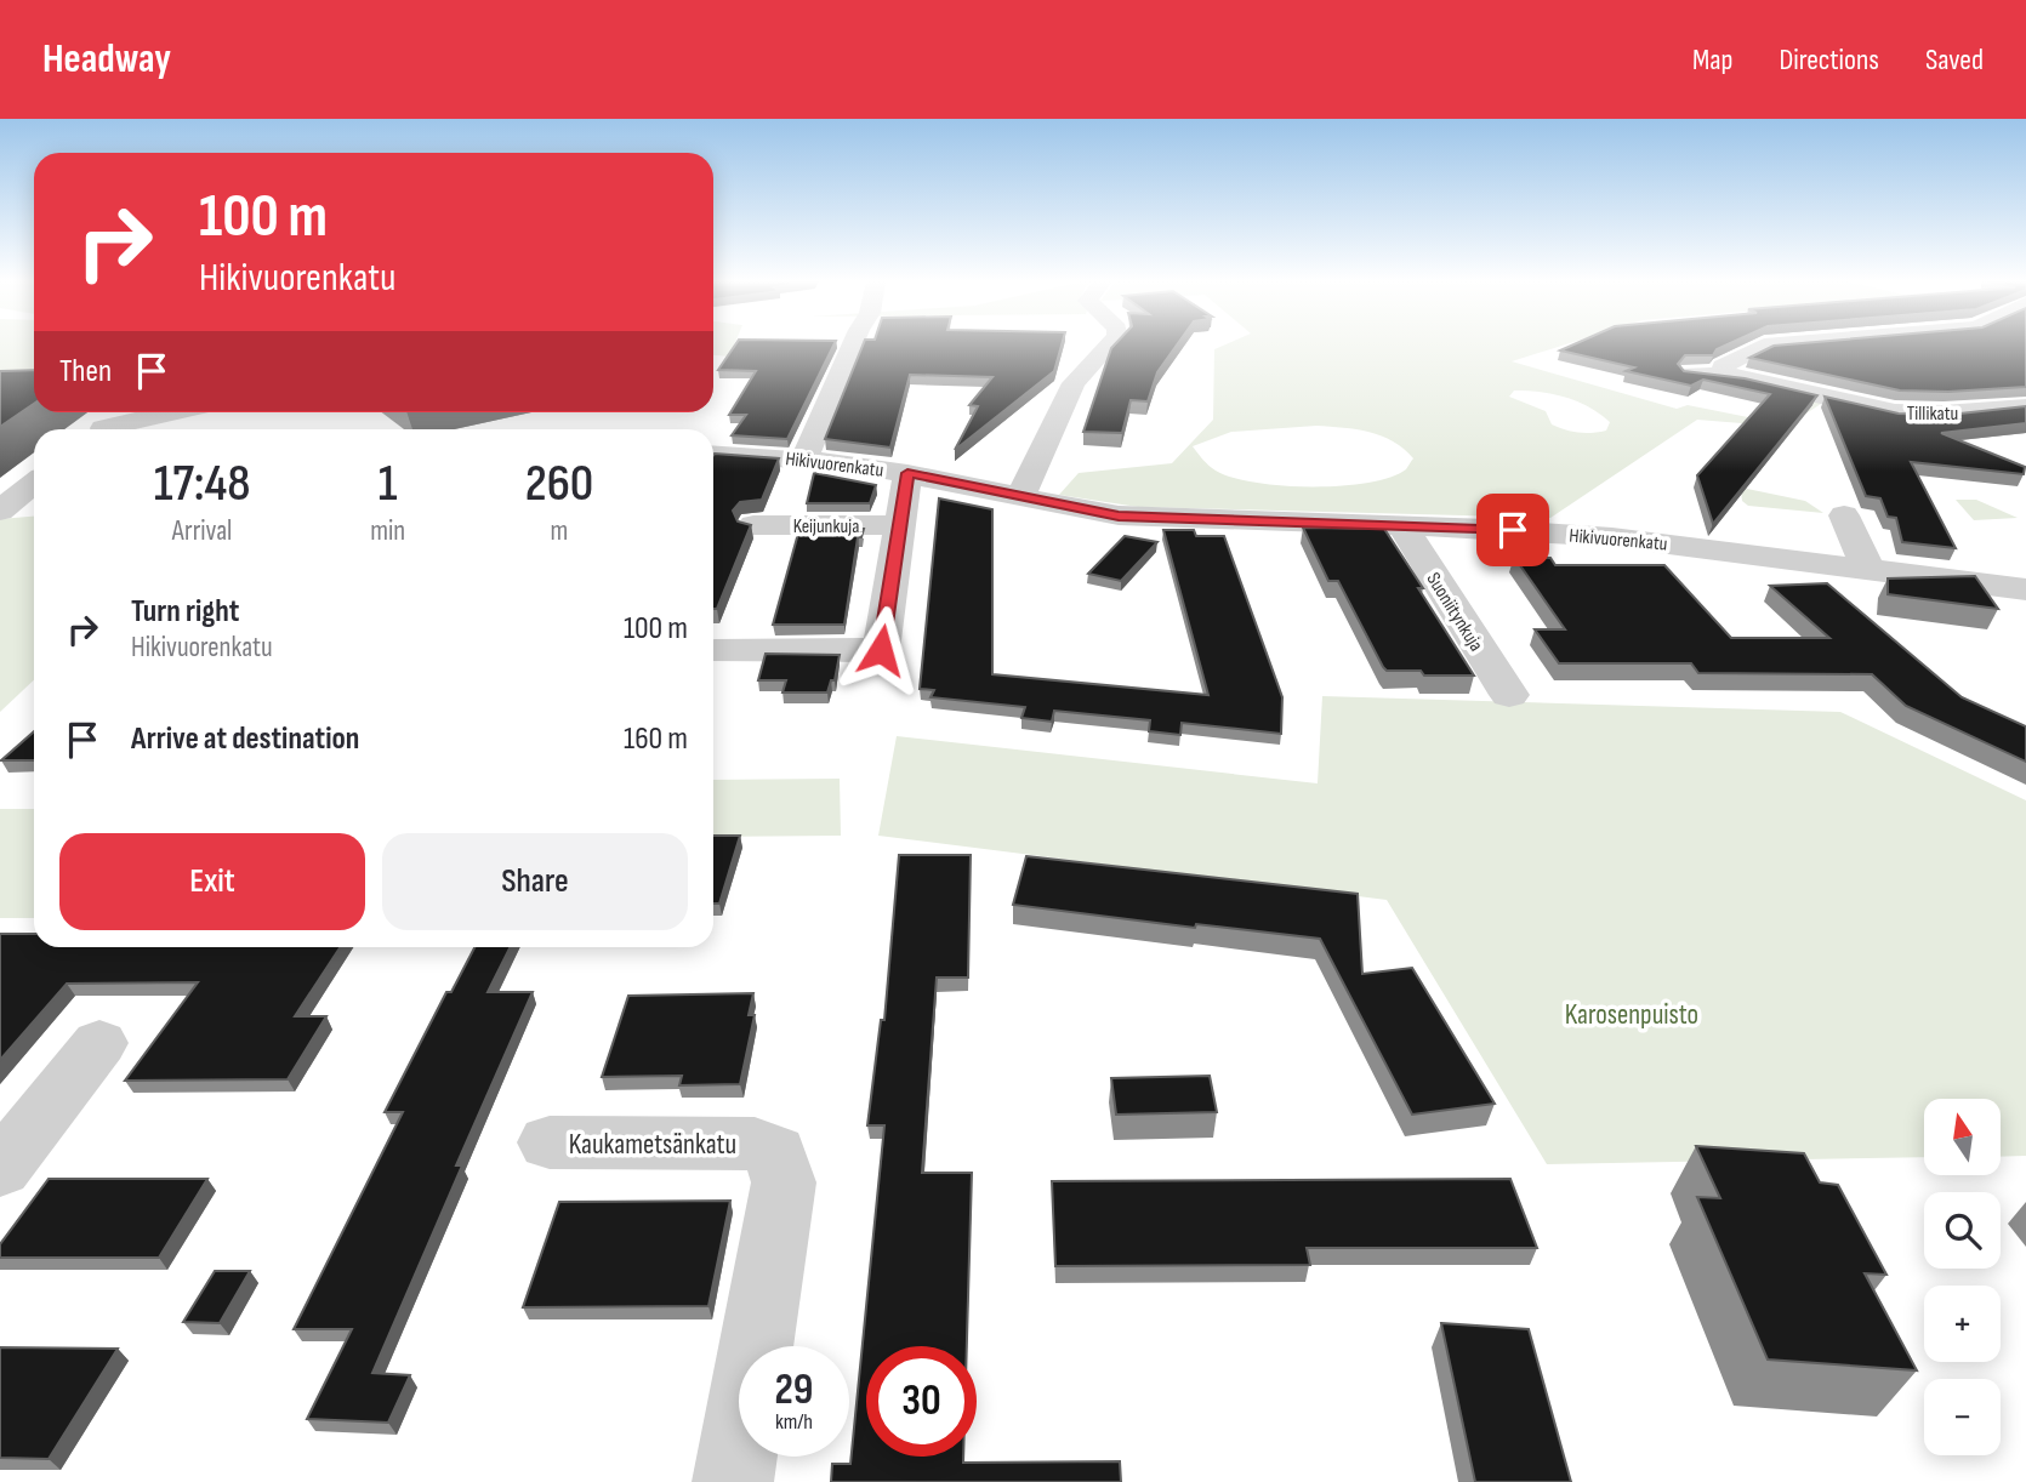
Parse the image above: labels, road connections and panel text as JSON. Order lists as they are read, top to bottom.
{
  "streets": {
    "street": [
      "Tillikatu",
      "Hikivuorenkatu",
      "Keijunkuja",
      "Suoniitynkuja",
      "Kaukametsänkatu"
    ]
  },
  "crossings": [
    ["Hikivuorenkatu", "Suoniitynkuja"]
  ],
  "parks": ["Karosenpuisto"],
  "north": "top",
  "page": {
    "header": "Headway",
    "nav": ["Map", "Directions", "Saved"],
    "turn": ["100 m", "Hikivuorenkatu"],
    "then": "Then",
    "eta": [
      "17:48",
      "Arrival",
      "1",
      "min",
      "260",
      "m"
    ],
    "list": [
      {
        "name": "Turn right",
        "note": "Hikivuorenkatu",
        "value": "100 m"
      },
      {
        "name": "Arrive at destination",
        "value": "160 m"
      }
    ],
    "buttons": ["Exit", "Share"],
    "map_buttons": ["+", "−"],
    "speed": "29 km/h",
    "limit": "30"
  }
}
